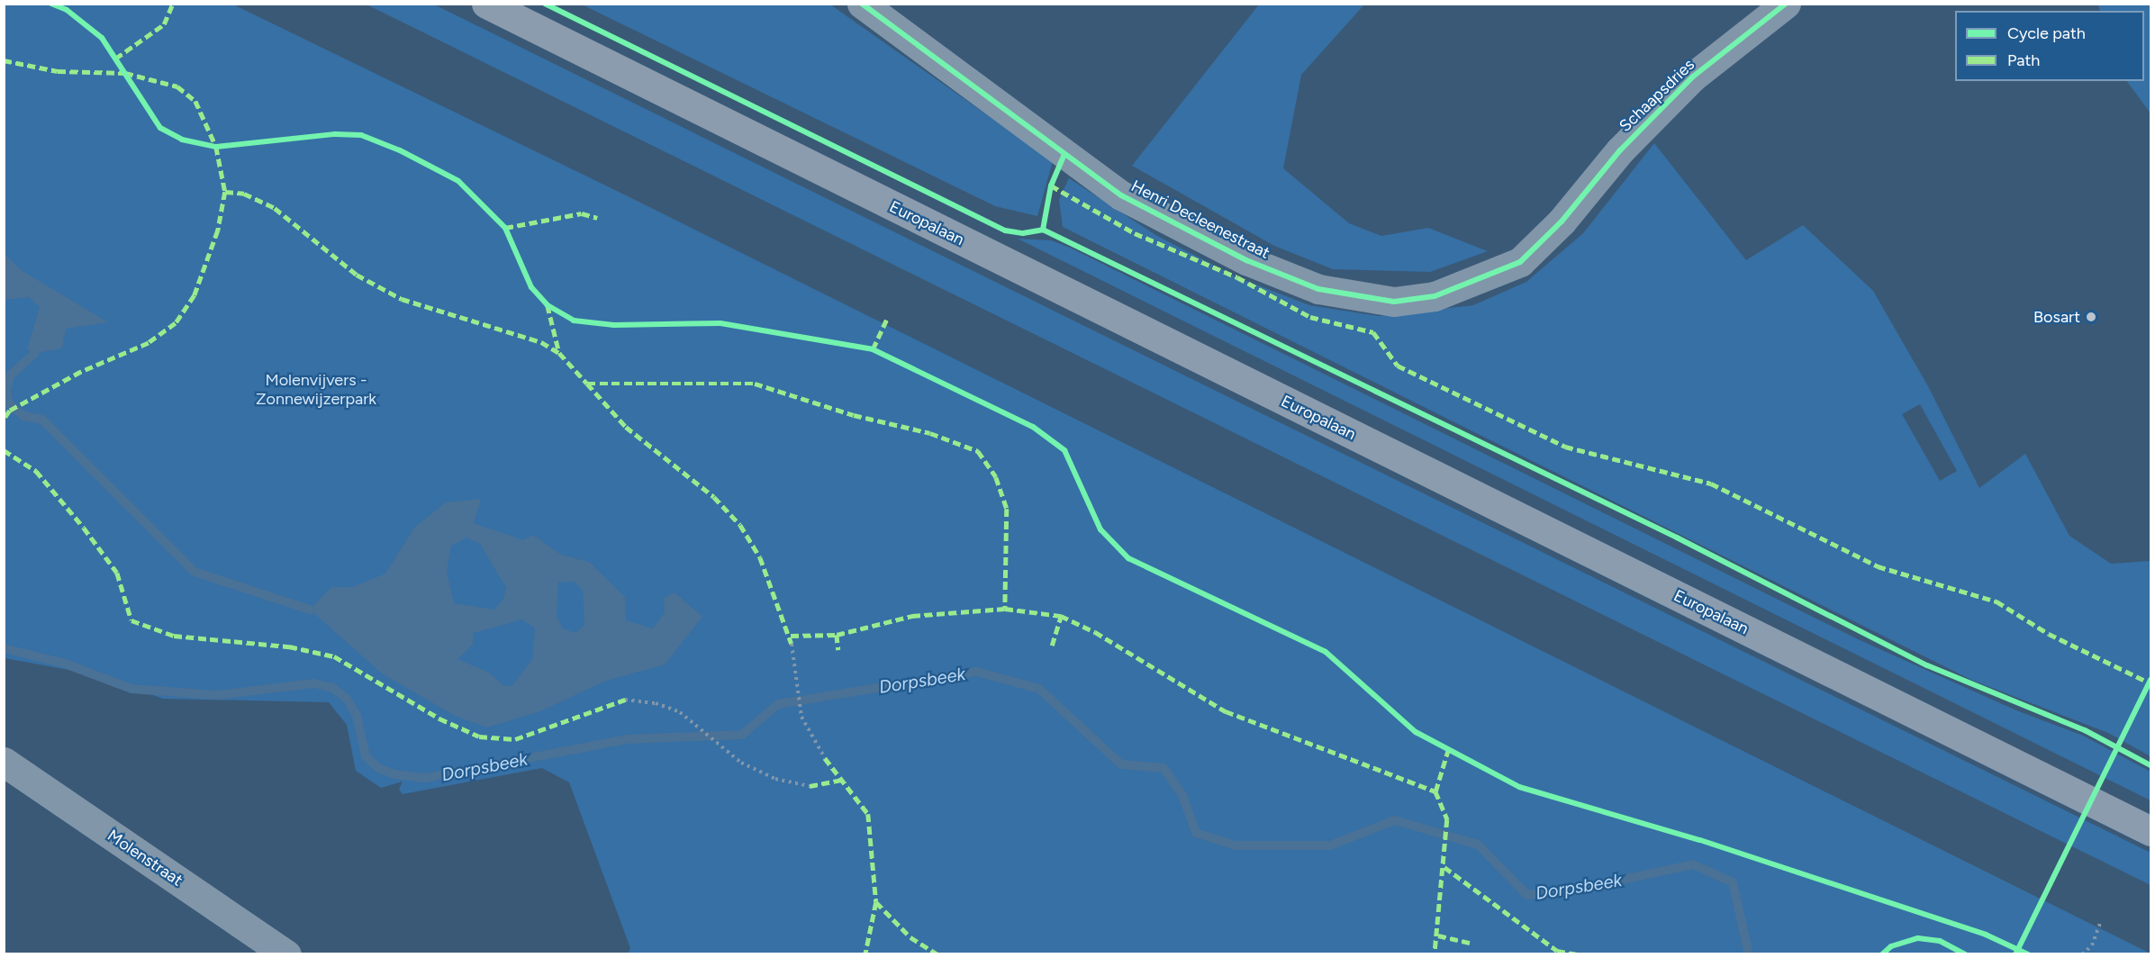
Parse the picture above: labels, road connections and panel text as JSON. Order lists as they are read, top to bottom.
{
  "streets": {
    "main road": ["Europalaan"],
    "street": ["Schaapsdries", "Henri Decleenestraat", "Molenstraat"]
  },
  "crossings": [
    ["Schaapsdries", "Henri Decleenestraat"]
  ],
  "water": ["Dorpsbeek"],
  "parks": ["Molenvijvers - Zonnewijzerpark"],
  "places": ["Bosart"],
  "legend": ["Cycle path", "Path"]
}
